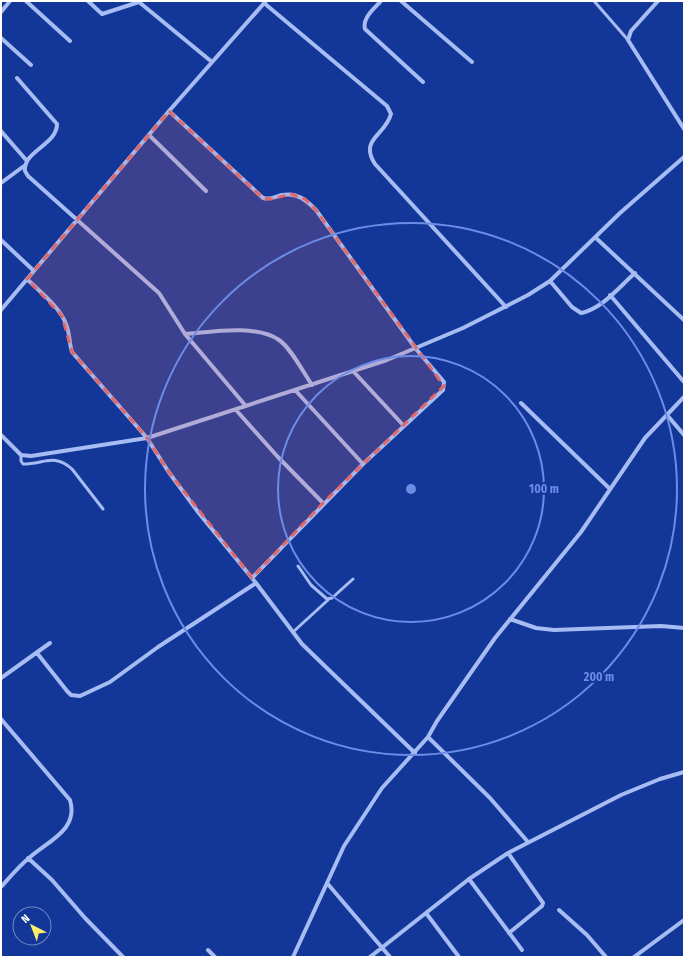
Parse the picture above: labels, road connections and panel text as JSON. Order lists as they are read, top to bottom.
{
  "north": "top left",
  "rings": ["100 m", "200 m"]
}
